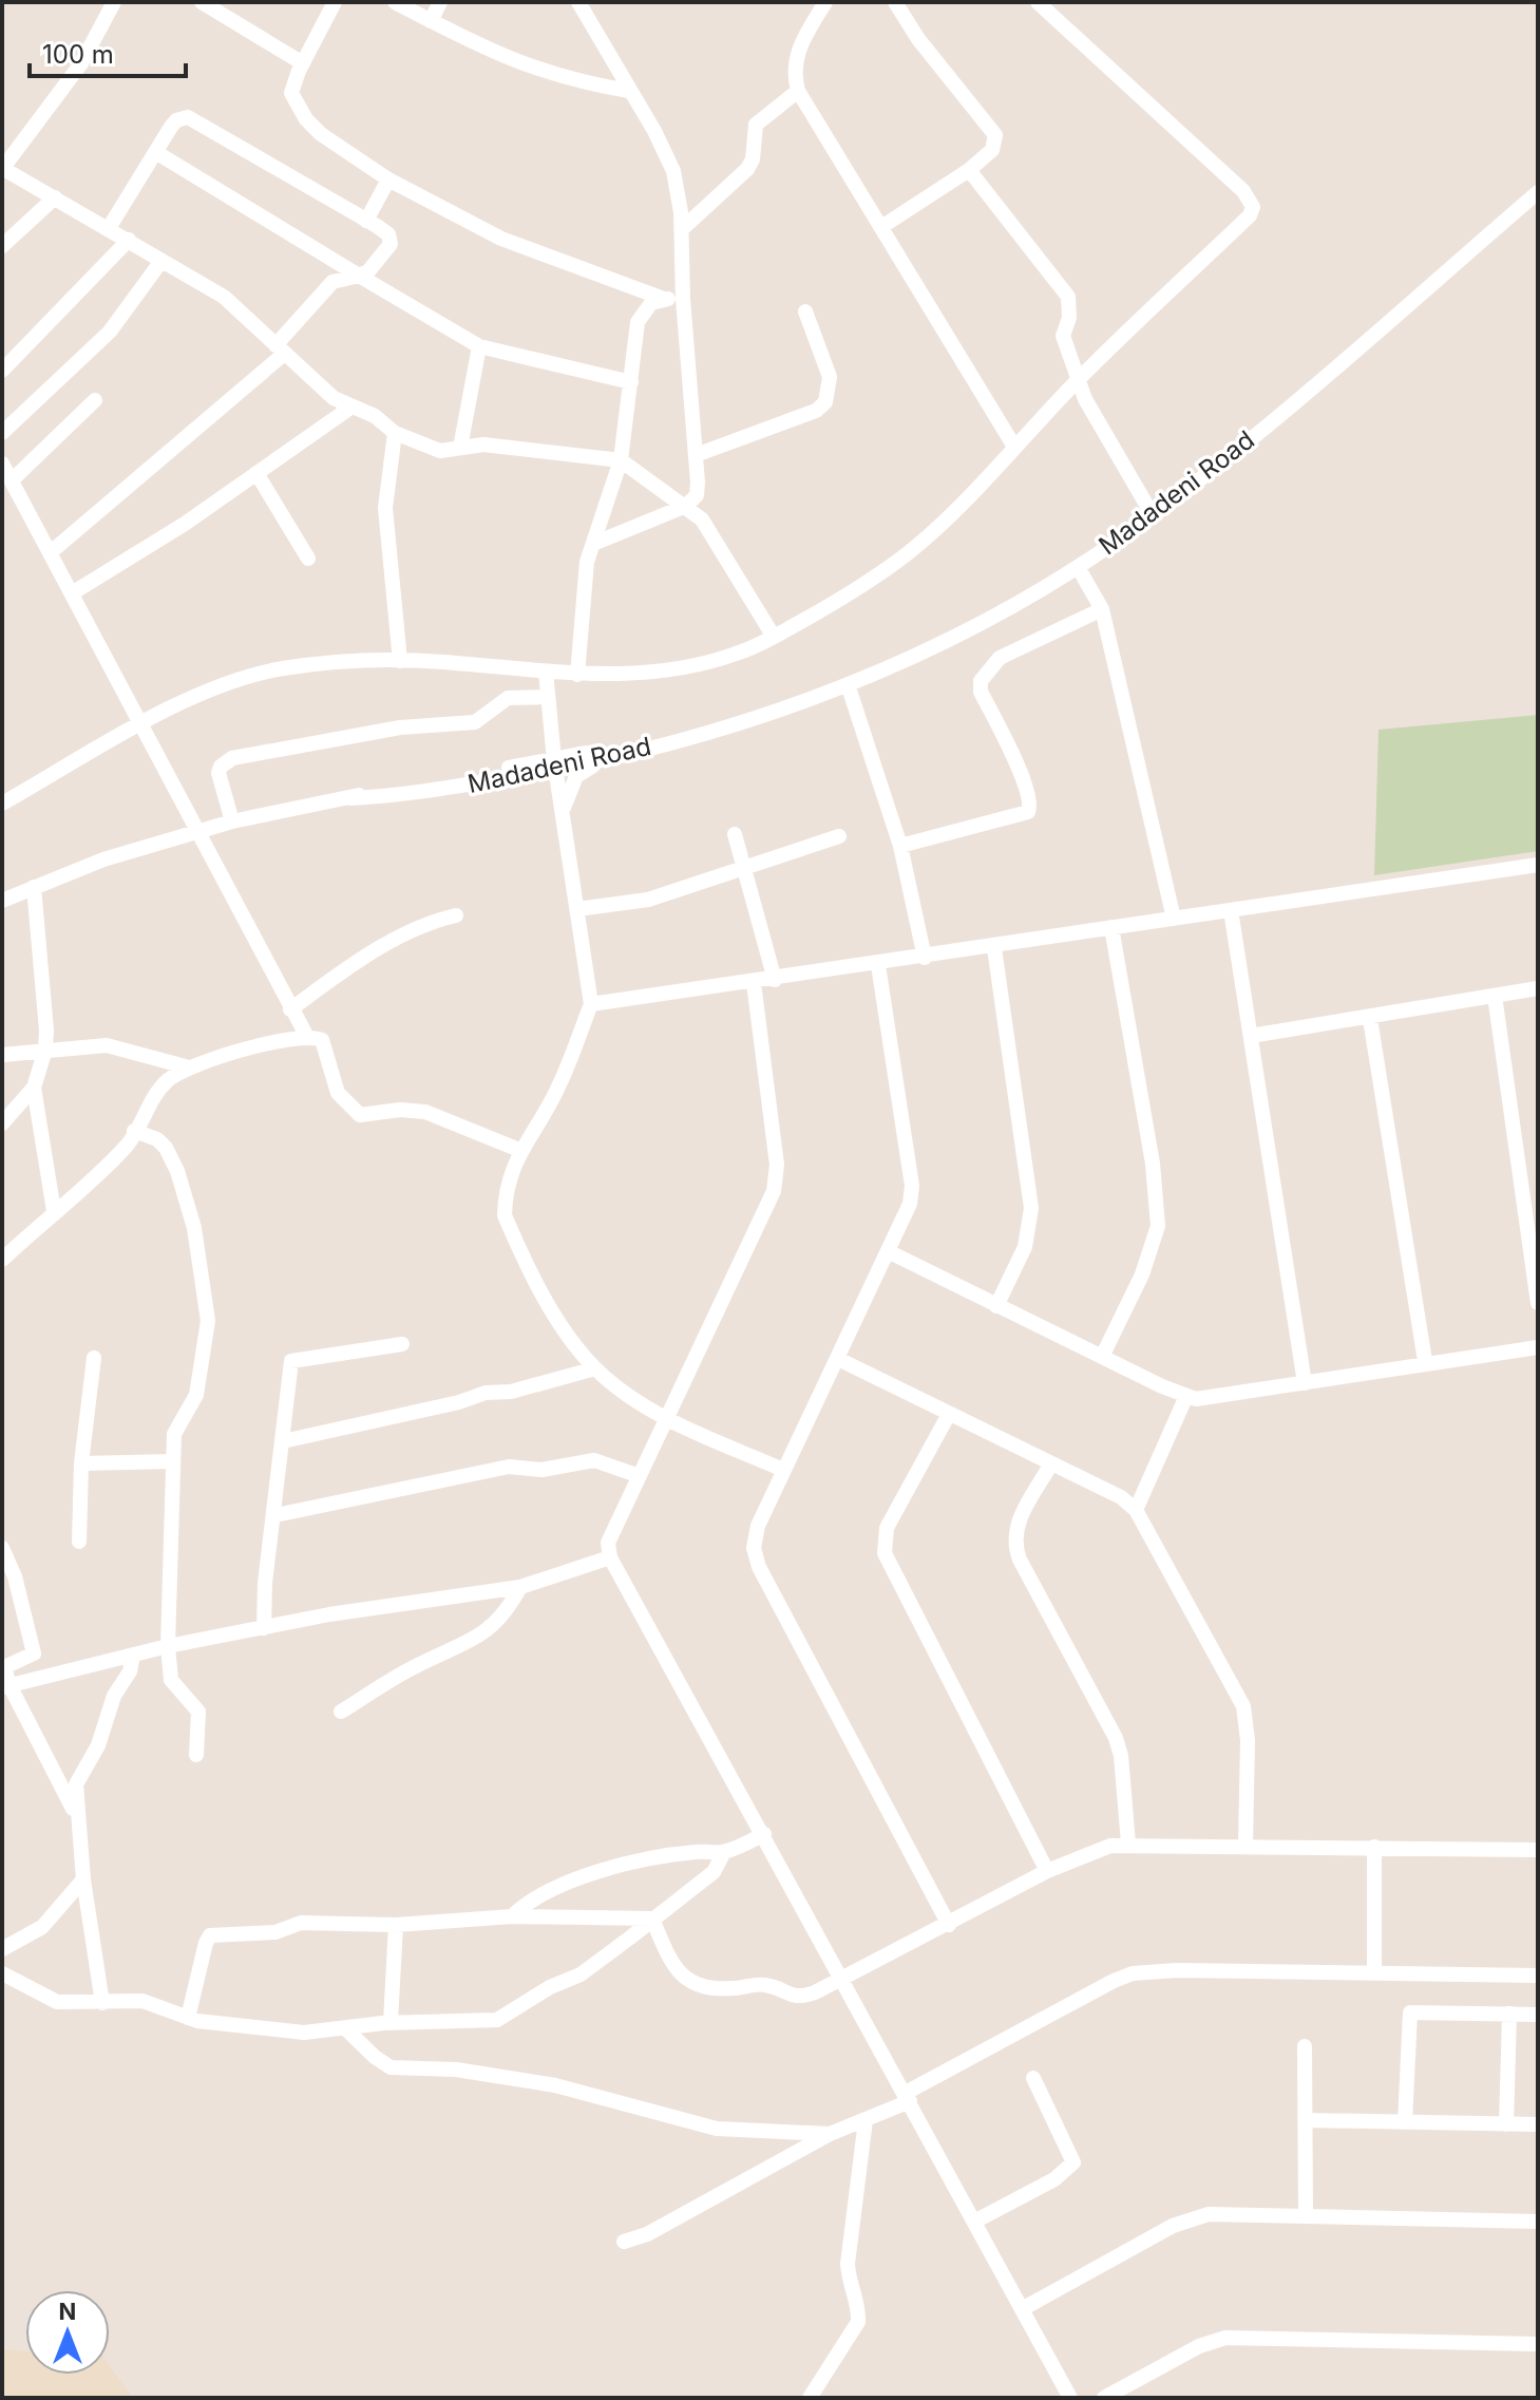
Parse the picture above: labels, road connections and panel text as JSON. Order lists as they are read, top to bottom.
{
  "streets": {
    "street": ["Madadeni Road"]
  },
  "scale_bar": "100 m",
  "north": "top"
}
